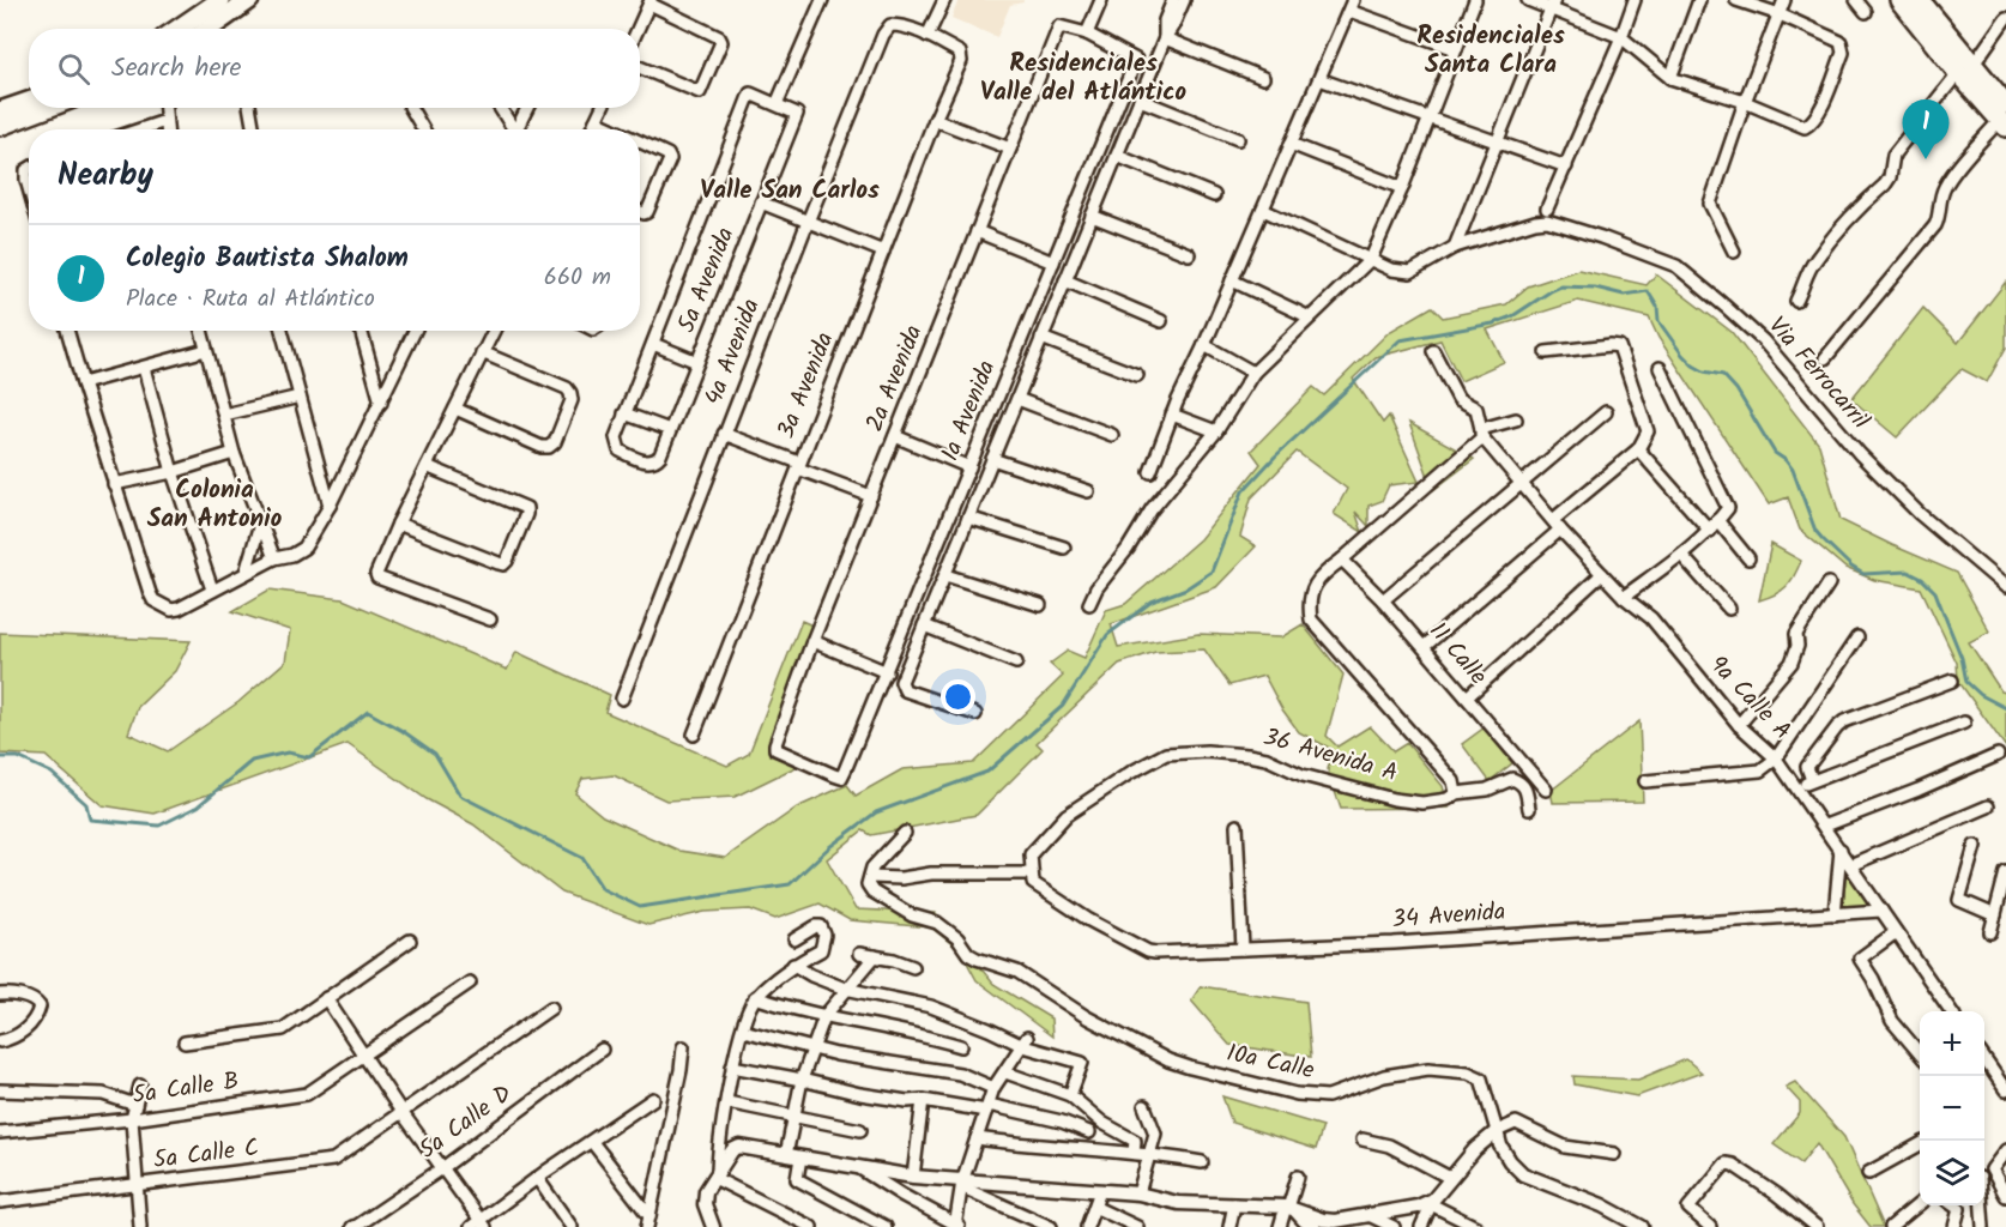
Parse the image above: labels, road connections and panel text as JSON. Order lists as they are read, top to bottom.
{
  "streets": {
    "street": [
      "5a Avenida",
      "4a Avenida",
      "Via Ferrocarril",
      "2a Avenida",
      "3a Avenida",
      "1a Avenida",
      "11 Calle",
      "9a Calle A",
      "36 Avenida A",
      "34 Avenida",
      "10a Calle",
      "5a Calle B",
      "5a Calle D",
      "5a Calle C"
    ]
  },
  "crossings": [
    ["4a Avenida", "3a Avenida"],
    ["2a Avenida", "1a Avenida"],
    ["9a Calle A", "34 Avenida"],
    ["36 Avenida A", "34 Avenida"]
  ],
  "districts": [
    "Residenciales Santa Clara",
    "Residenciales Valle del Atlántico",
    "Valle San Carlos",
    "Colonia San Antonio"
  ],
  "page": {
    "search": "Search here",
    "pins": "1",
    "heading": "Nearby",
    "list": [
      {
        "mark": "1",
        "name": "Colegio Bautista Shalom",
        "note": "Place · Ruta al Atlántico",
        "value": "660 m"
      }
    ],
    "map_buttons": ["+", "−"]
  }
}
